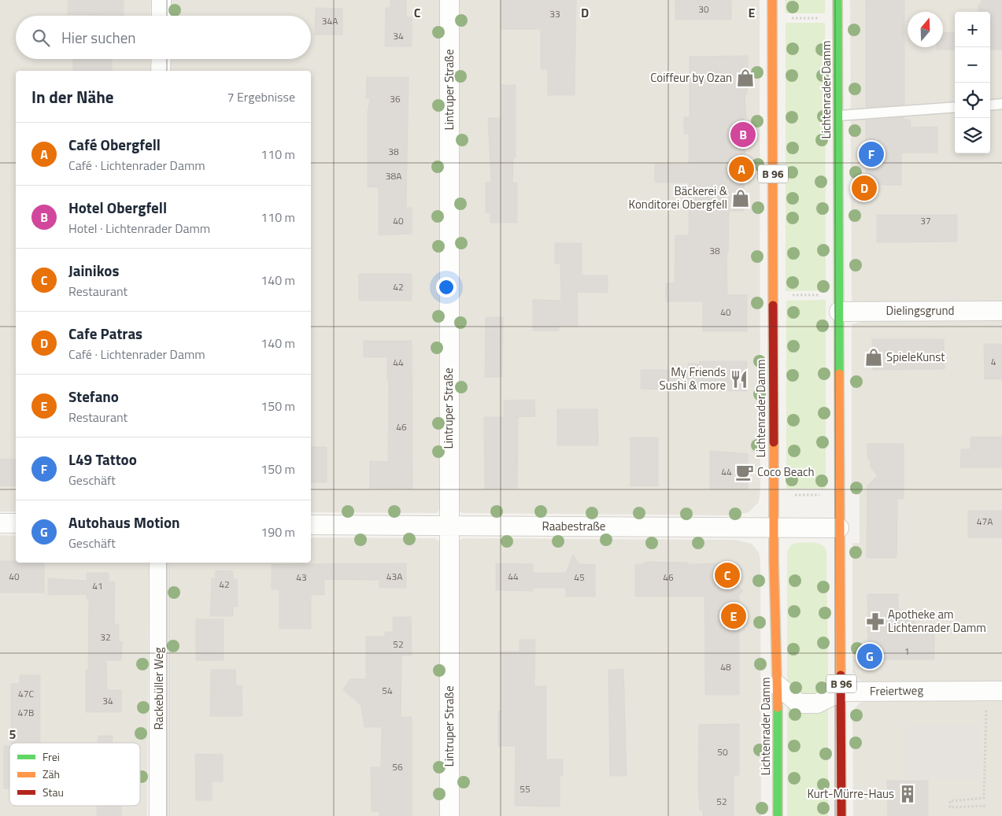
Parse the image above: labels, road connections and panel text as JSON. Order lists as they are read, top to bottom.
{
  "streets": {
    "main road": ["Lichtenrader Damm", "B 96"],
    "street": [
      "Lintruper Straße",
      "Dielingsgrund",
      "Raabestraße",
      "Rackebüller Weg",
      "Freiertweg"
    ]
  },
  "crossings": [
    ["Lintruper Straße", "Raabestraße"],
    ["Lichtenrader Damm", "Dielingsgrund"],
    ["Lichtenrader Damm", "Raabestraße"],
    ["Lichtenrader Damm", "Freiertweg"]
  ],
  "places": {
    "shop": ["Coiffeur by Ozan", "Bäckerei & Konditorei Obergfell", "SpieleKunst"],
    "restaurant": ["My Friends Sushi & more"],
    "cafe": ["Coco Beach"],
    "pharmacy": ["Apotheke am Lichtenrader Damm"],
    "building": ["Kurt-Mürre-Haus"]
  },
  "house_numbers": [
    "30",
    "33",
    "34A",
    "34",
    "36",
    "38",
    "38A",
    "40",
    "37",
    "38",
    "42",
    "40",
    "4",
    "44",
    "46",
    "44",
    "47A",
    "40",
    "43A",
    "44",
    "43",
    "45",
    "46",
    "42",
    "41",
    "32",
    "52",
    "1",
    "48",
    "54",
    "47C",
    "34",
    "47B",
    "50",
    "56",
    "55",
    "52"
  ],
  "legend": ["Frei", "Zäh", "Stau"],
  "north": "top",
  "page": {
    "map_buttons": ["+", "−"],
    "search": "Hier suchen",
    "heading": ["In der Nähe", "7 Ergebnisse"],
    "pins": [
      "B",
      "F",
      "A",
      "D",
      "C",
      "E",
      "G"
    ],
    "list": [
      {
        "mark": "A",
        "name": "Café Obergfell",
        "note": "Café · Lichtenrader Damm",
        "value": "110 m"
      },
      {
        "mark": "B",
        "name": "Hotel Obergfell",
        "note": "Hotel · Lichtenrader Damm",
        "value": "110 m"
      },
      {
        "mark": "C",
        "name": "Jainikos",
        "note": "Restaurant",
        "value": "140 m"
      },
      {
        "mark": "D",
        "name": "Cafe Patras",
        "note": "Café · Lichtenrader Damm",
        "value": "140 m"
      },
      {
        "mark": "E",
        "name": "Stefano",
        "note": "Restaurant",
        "value": "150 m"
      },
      {
        "mark": "F",
        "name": "L49 Tattoo",
        "note": "Geschäft",
        "value": "150 m"
      },
      {
        "mark": "G",
        "name": "Autohaus Motion",
        "note": "Geschäft",
        "value": "190 m"
      }
    ]
  },
  "grid": {
    "columns": ["C", "D", "E"],
    "rows": ["5"]
  }
}
